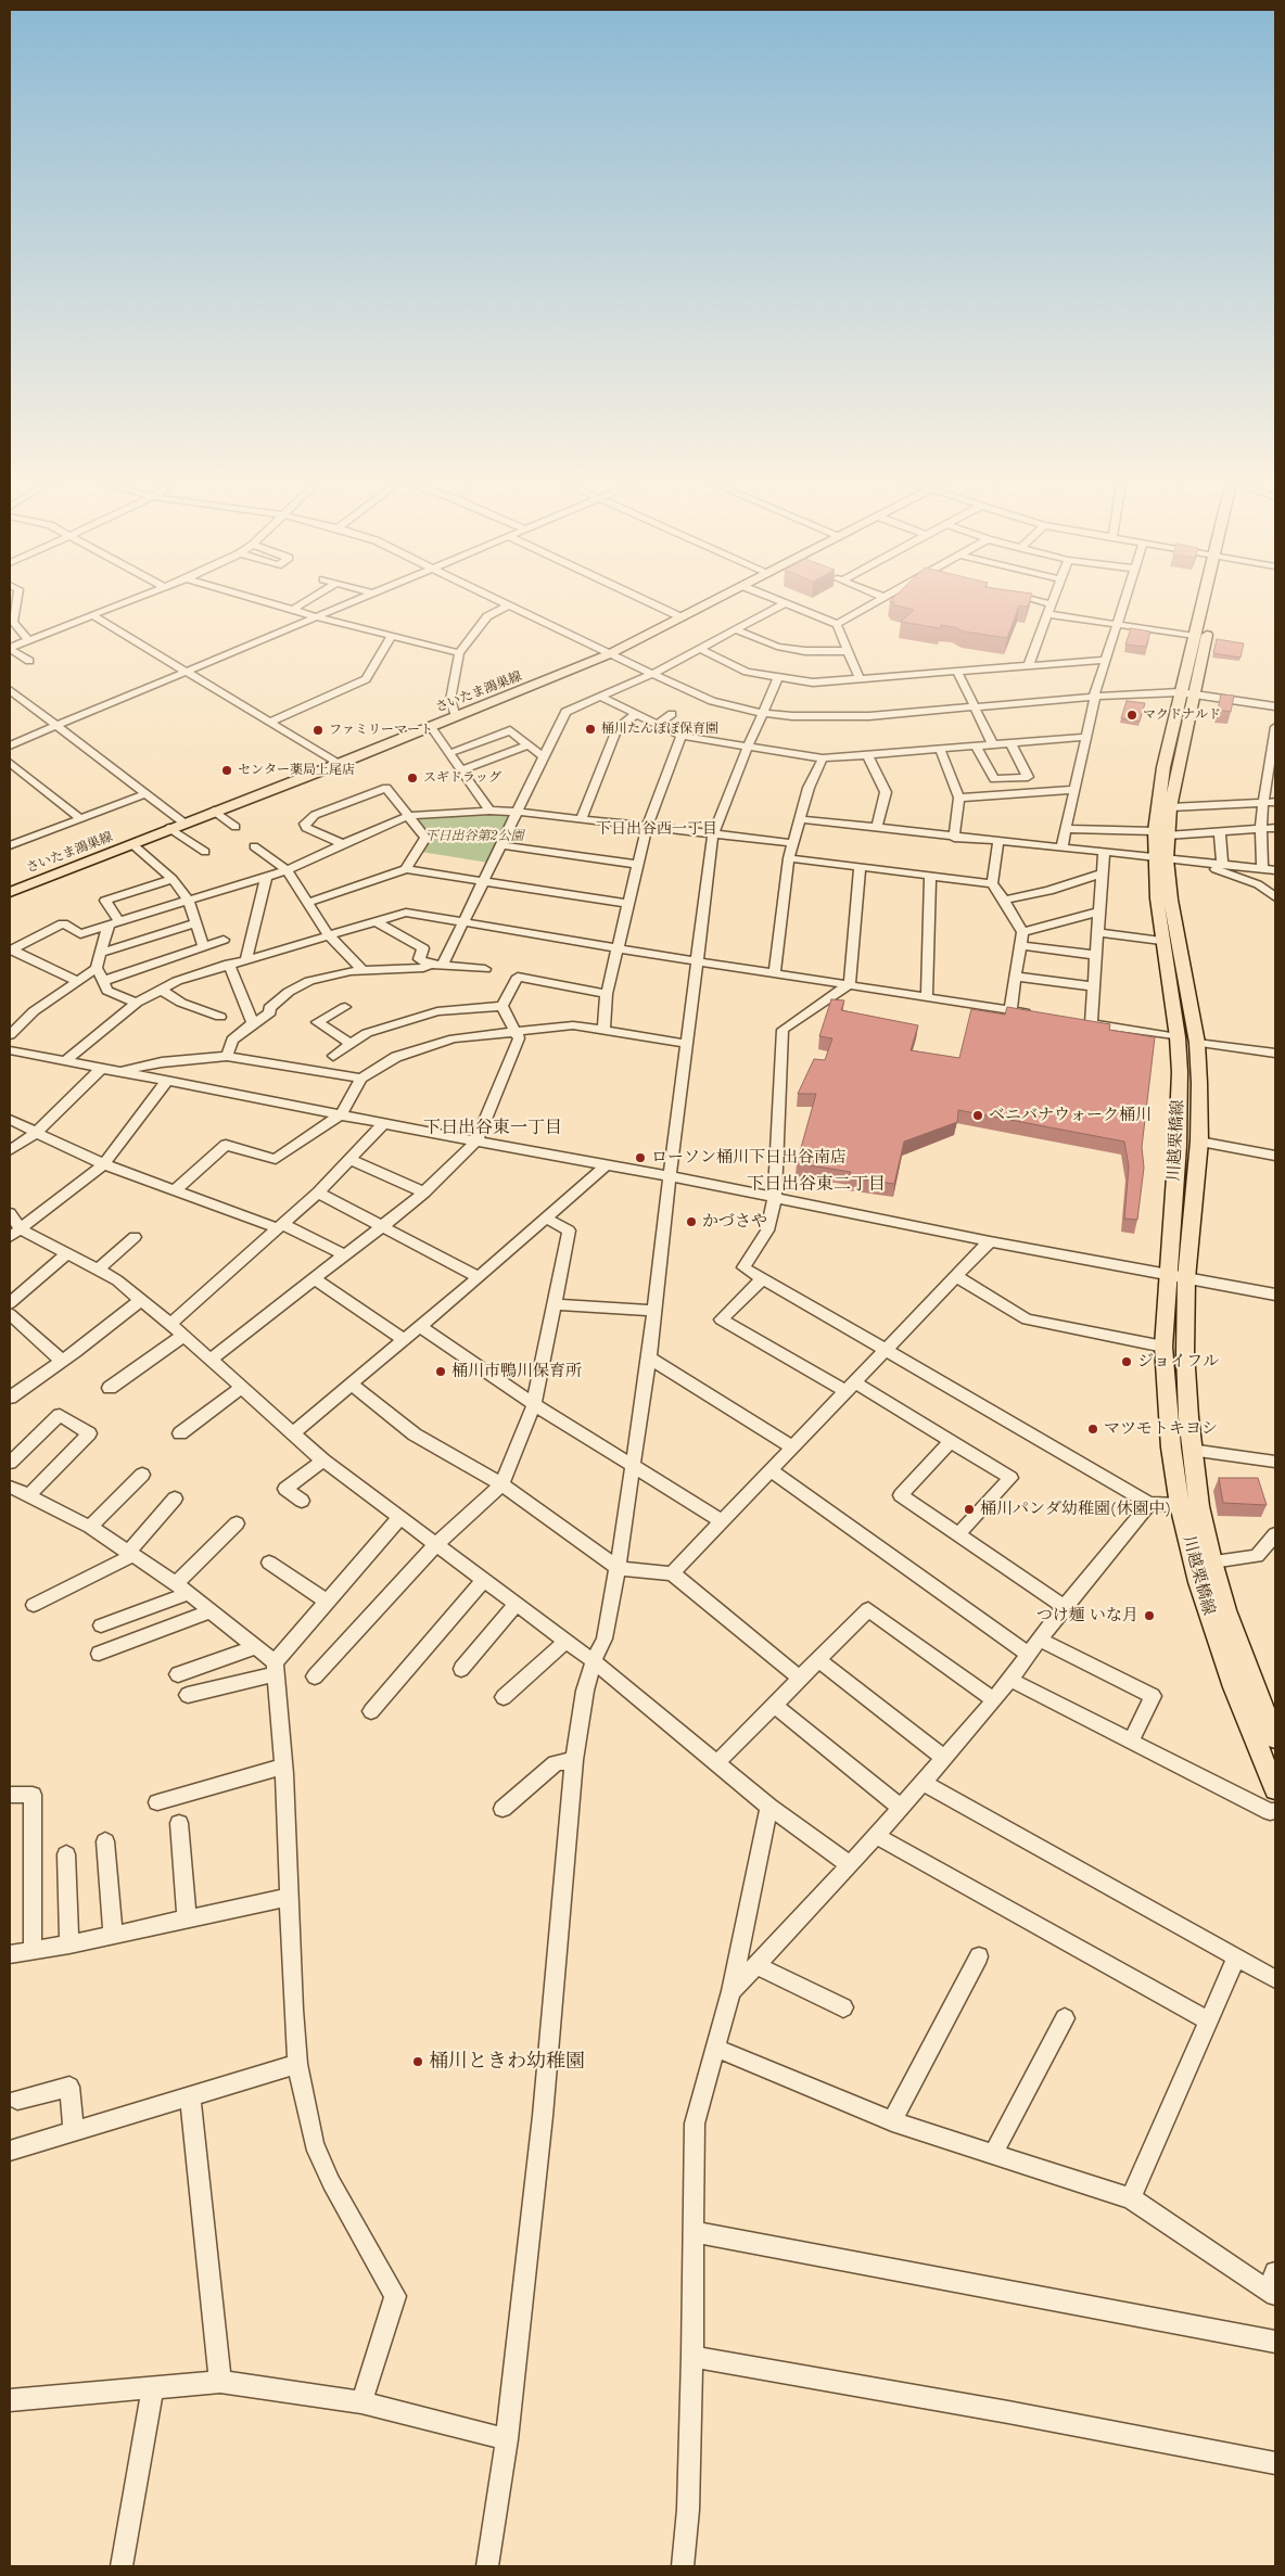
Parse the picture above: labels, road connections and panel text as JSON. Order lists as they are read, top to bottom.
{
  "streets": {
    "main road": ["さいたま鴻巣線", "川越栗橋線"]
  },
  "districts": ["下日出谷西一丁目", "下日出谷東一丁目", "下日出谷東二丁目"],
  "parks": ["下日出谷第2公園"],
  "places": [
    "マクドナルド",
    "桶川たんぽぽ保育園",
    "ファミリーマート",
    "センター薬局上尾店",
    "スギドラッグ",
    "ベニバナウォーク桶川",
    "ローソン桶川下日出谷南店",
    "かづさや",
    "ジョイフル",
    "桶川市鴨川保育所",
    "マツモトキヨシ",
    "桶川パンダ幼稚園(休園中)",
    "つけ麺 いな月",
    "桶川ときわ幼稚園"
  ]
}
